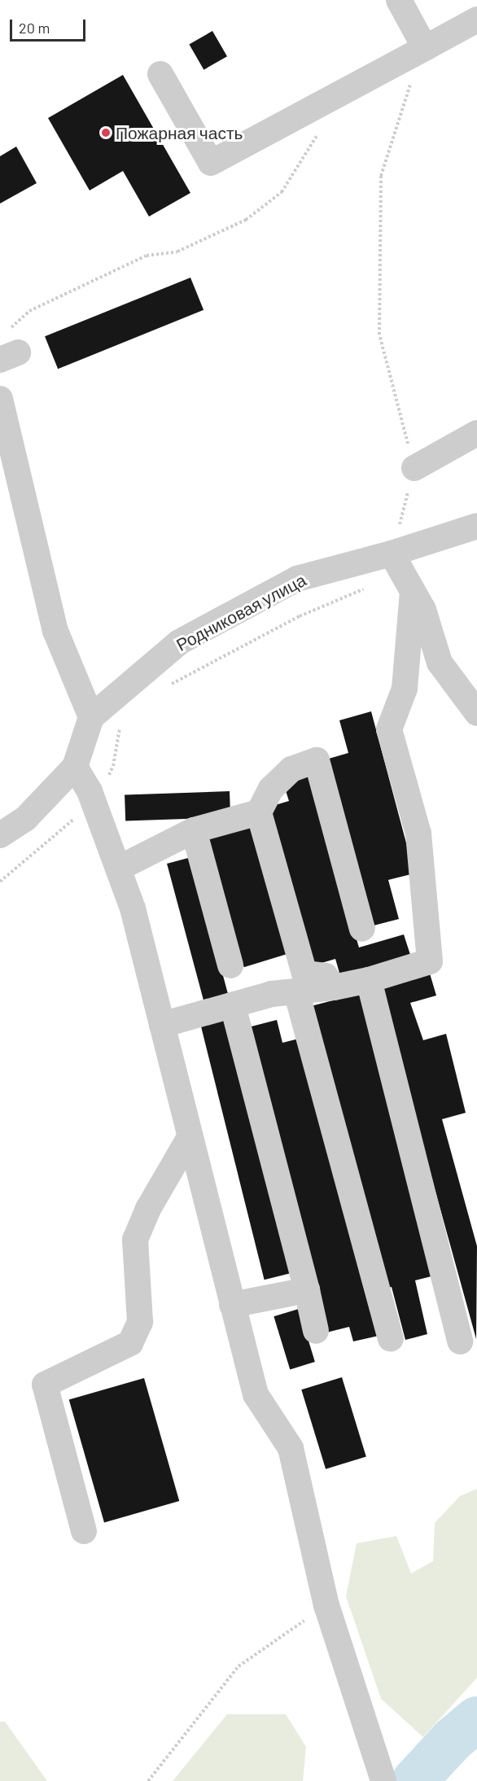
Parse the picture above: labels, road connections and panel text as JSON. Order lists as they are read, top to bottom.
{
  "streets": {
    "street": ["Родниковая улица"]
  },
  "places": ["Пожарная часть"],
  "scale_bar": "20 m"
}
